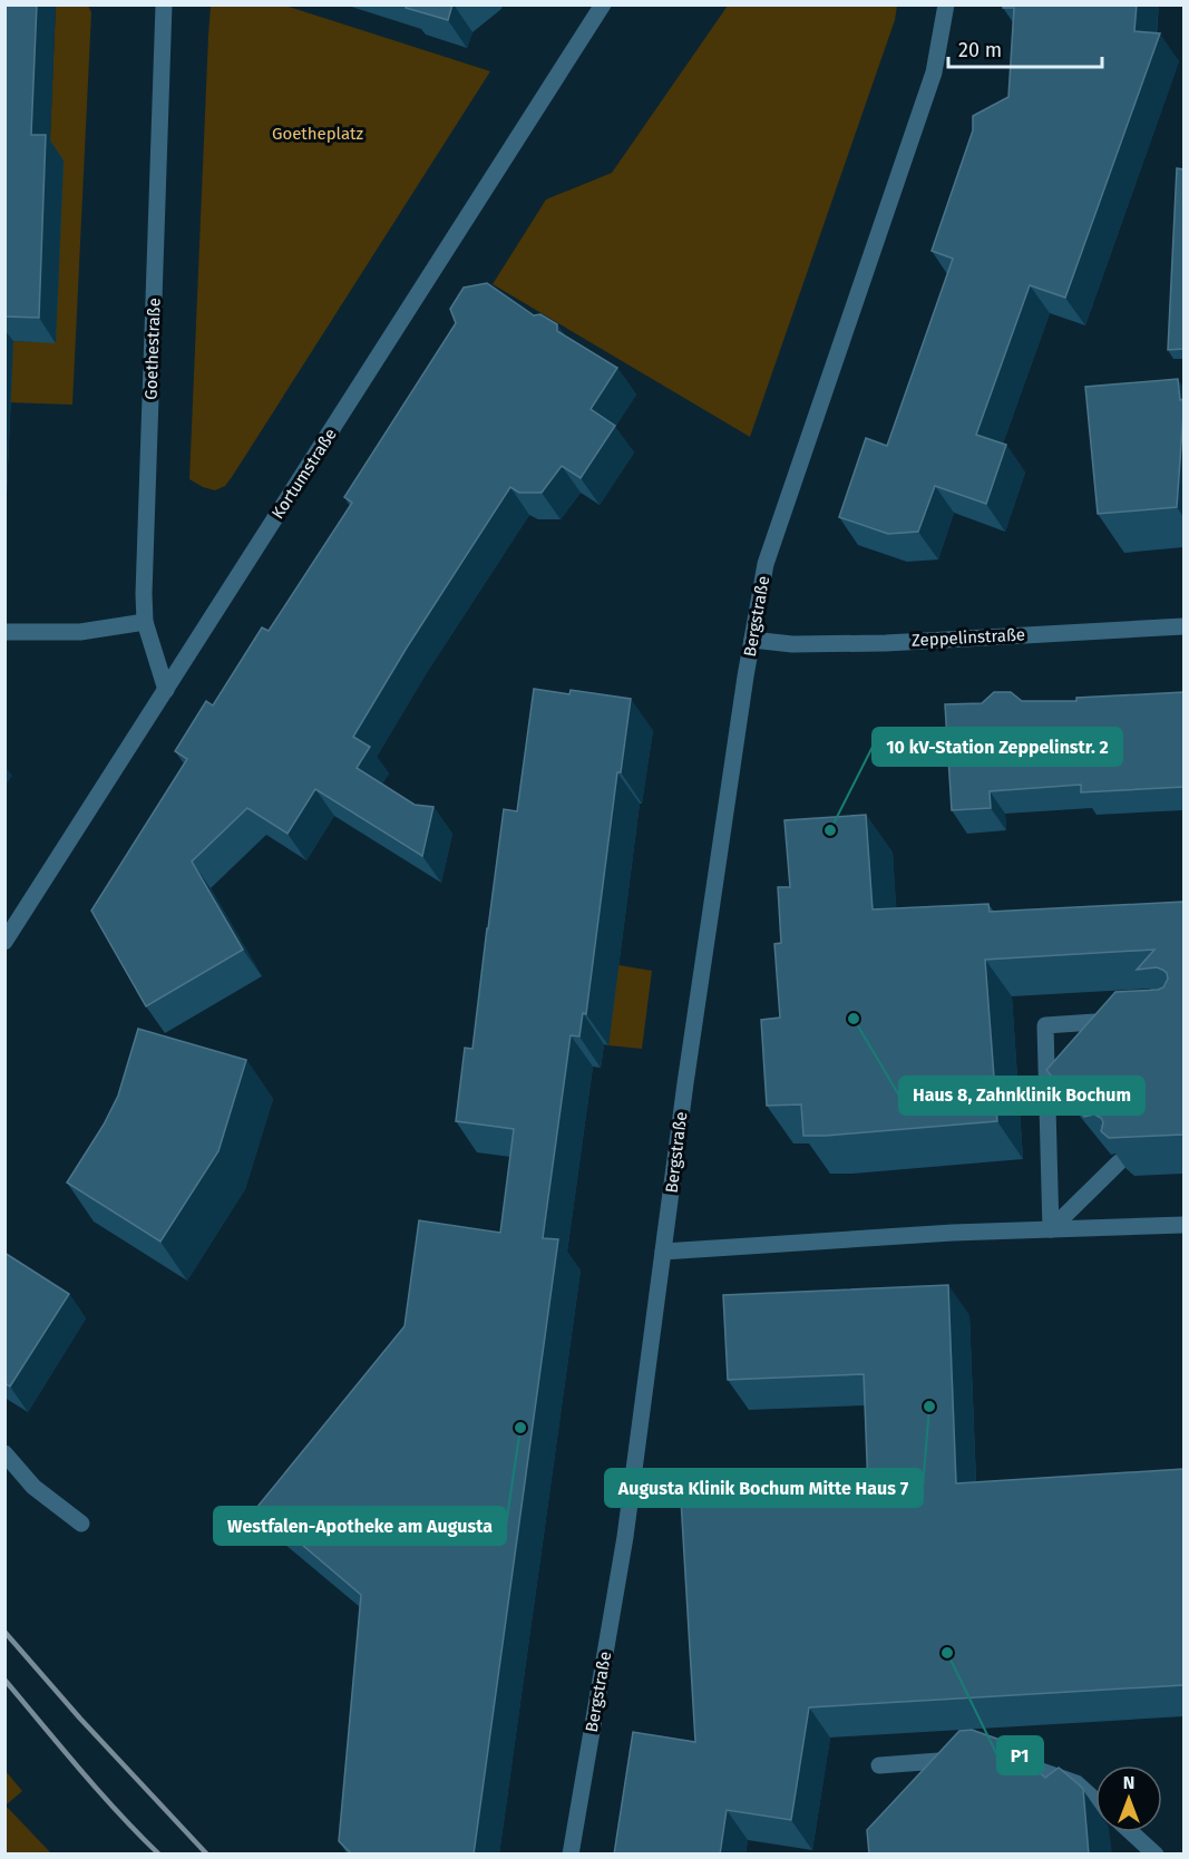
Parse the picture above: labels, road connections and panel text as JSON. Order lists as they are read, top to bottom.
{
  "streets": {
    "street": [
      "Goethestraße",
      "Kortumstraße",
      "Bergstraße",
      "Zeppelinstraße"
    ]
  },
  "crossings": [
    ["Goethestraße", "Kortumstraße"],
    ["Bergstraße", "Zeppelinstraße"]
  ],
  "parks": ["Goetheplatz"],
  "places": [
    "10 kV-Station Zeppelinstr. 2",
    "Haus 8, Zahnklinik Bochum",
    "Augusta Klinik Bochum Mitte Haus 7",
    "Westfalen-Apotheke am Augusta",
    "P1"
  ],
  "scale_bar": "20 m",
  "north": "top"
}
